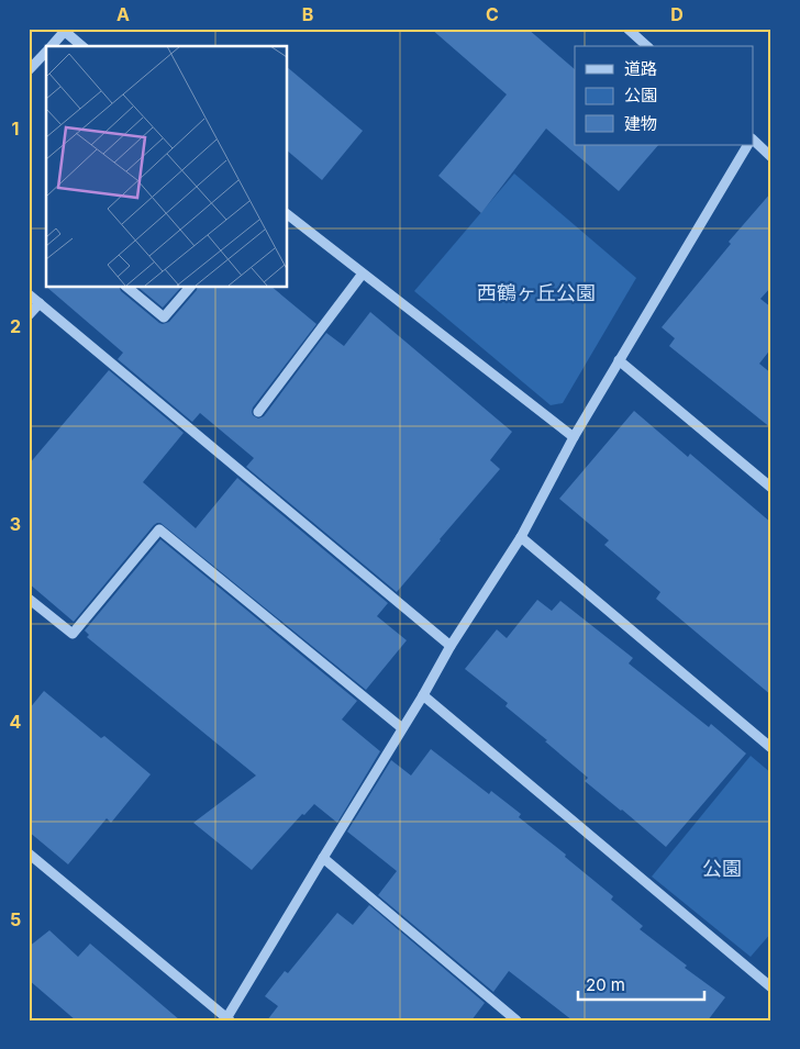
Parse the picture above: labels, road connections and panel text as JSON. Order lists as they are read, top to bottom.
{
  "parks": ["西鶴ヶ丘公園", "公園"],
  "legend": ["道路", "公園", "建物"],
  "scale_bar": "20 m",
  "grid": {
    "columns": [
      "A",
      "B",
      "C",
      "D"
    ],
    "rows": [
      "1",
      "2",
      "3",
      "4",
      "5"
    ]
  }
}
